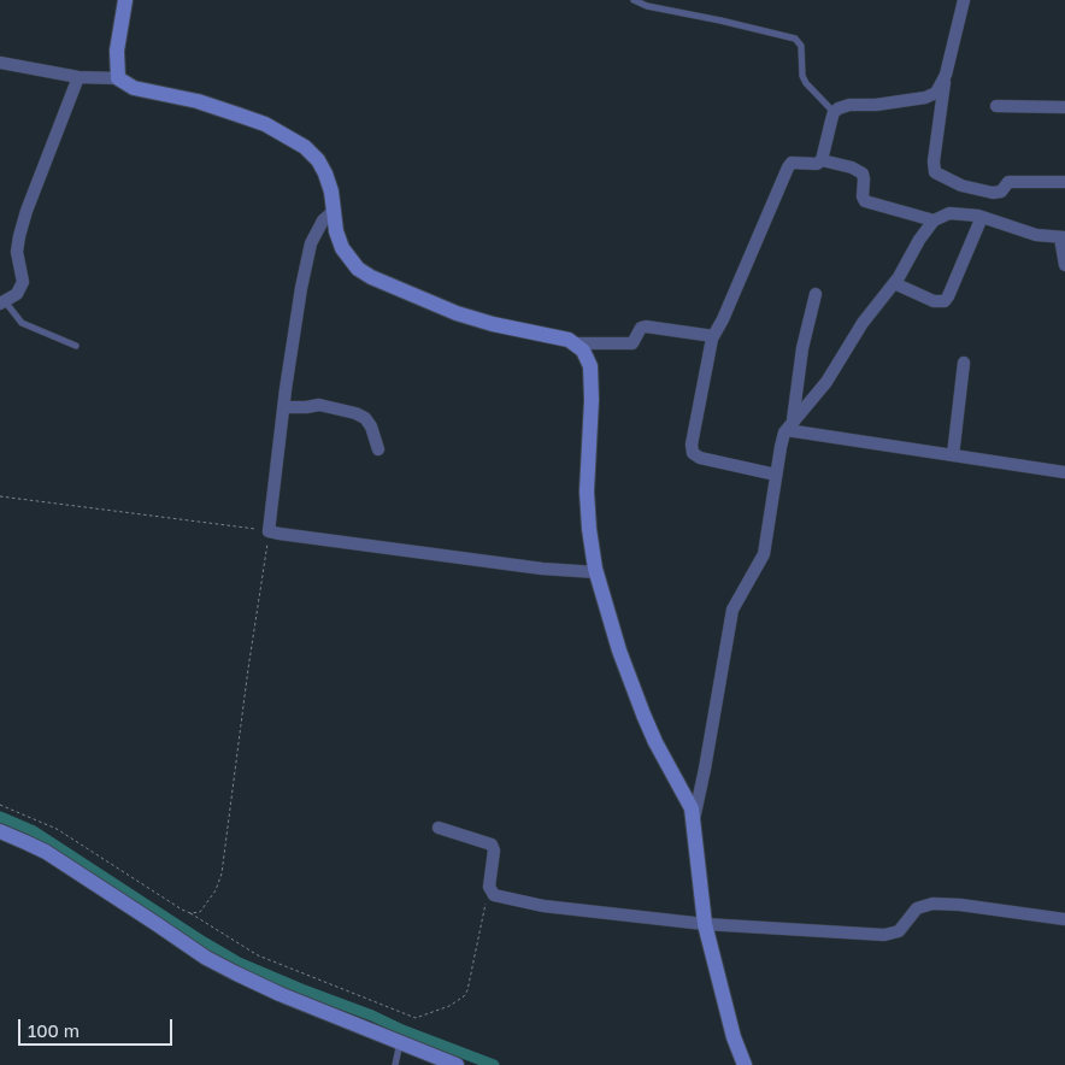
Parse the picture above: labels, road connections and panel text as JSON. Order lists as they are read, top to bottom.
{
  "scale_bar": "100 m"
}
